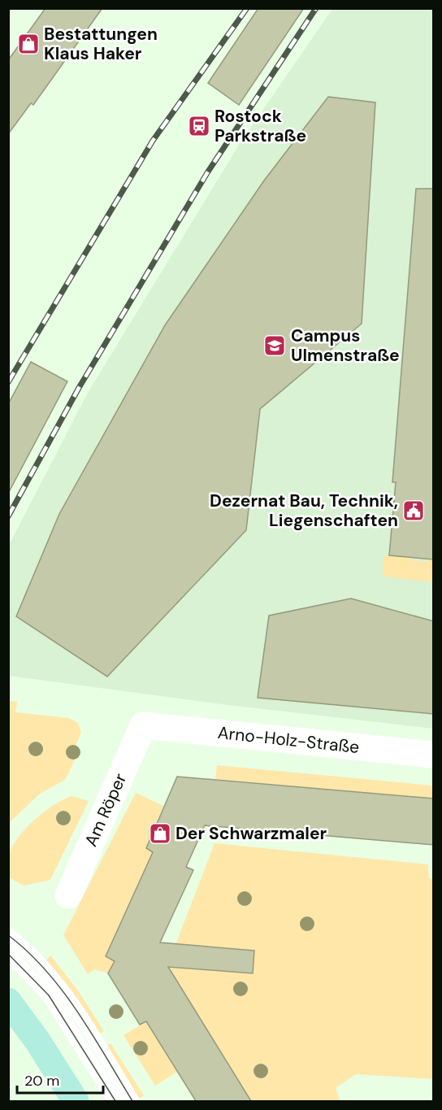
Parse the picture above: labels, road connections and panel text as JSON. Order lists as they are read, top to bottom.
{
  "streets": {
    "street": ["Arno-Holz-Straße", "Am Röper"]
  },
  "crossings": [
    ["Arno-Holz-Straße", "Am Röper"]
  ],
  "places": {
    "shop": ["Bestattungen Klaus Haker", "Der Schwarzmaler"],
    "station": ["Rostock Parkstraße"],
    "school or university": ["Campus Ulmenstraße"],
    "public building": ["Dezernat Bau, Technik, Liegenschaften"]
  },
  "scale_bar": "20 m"
}
